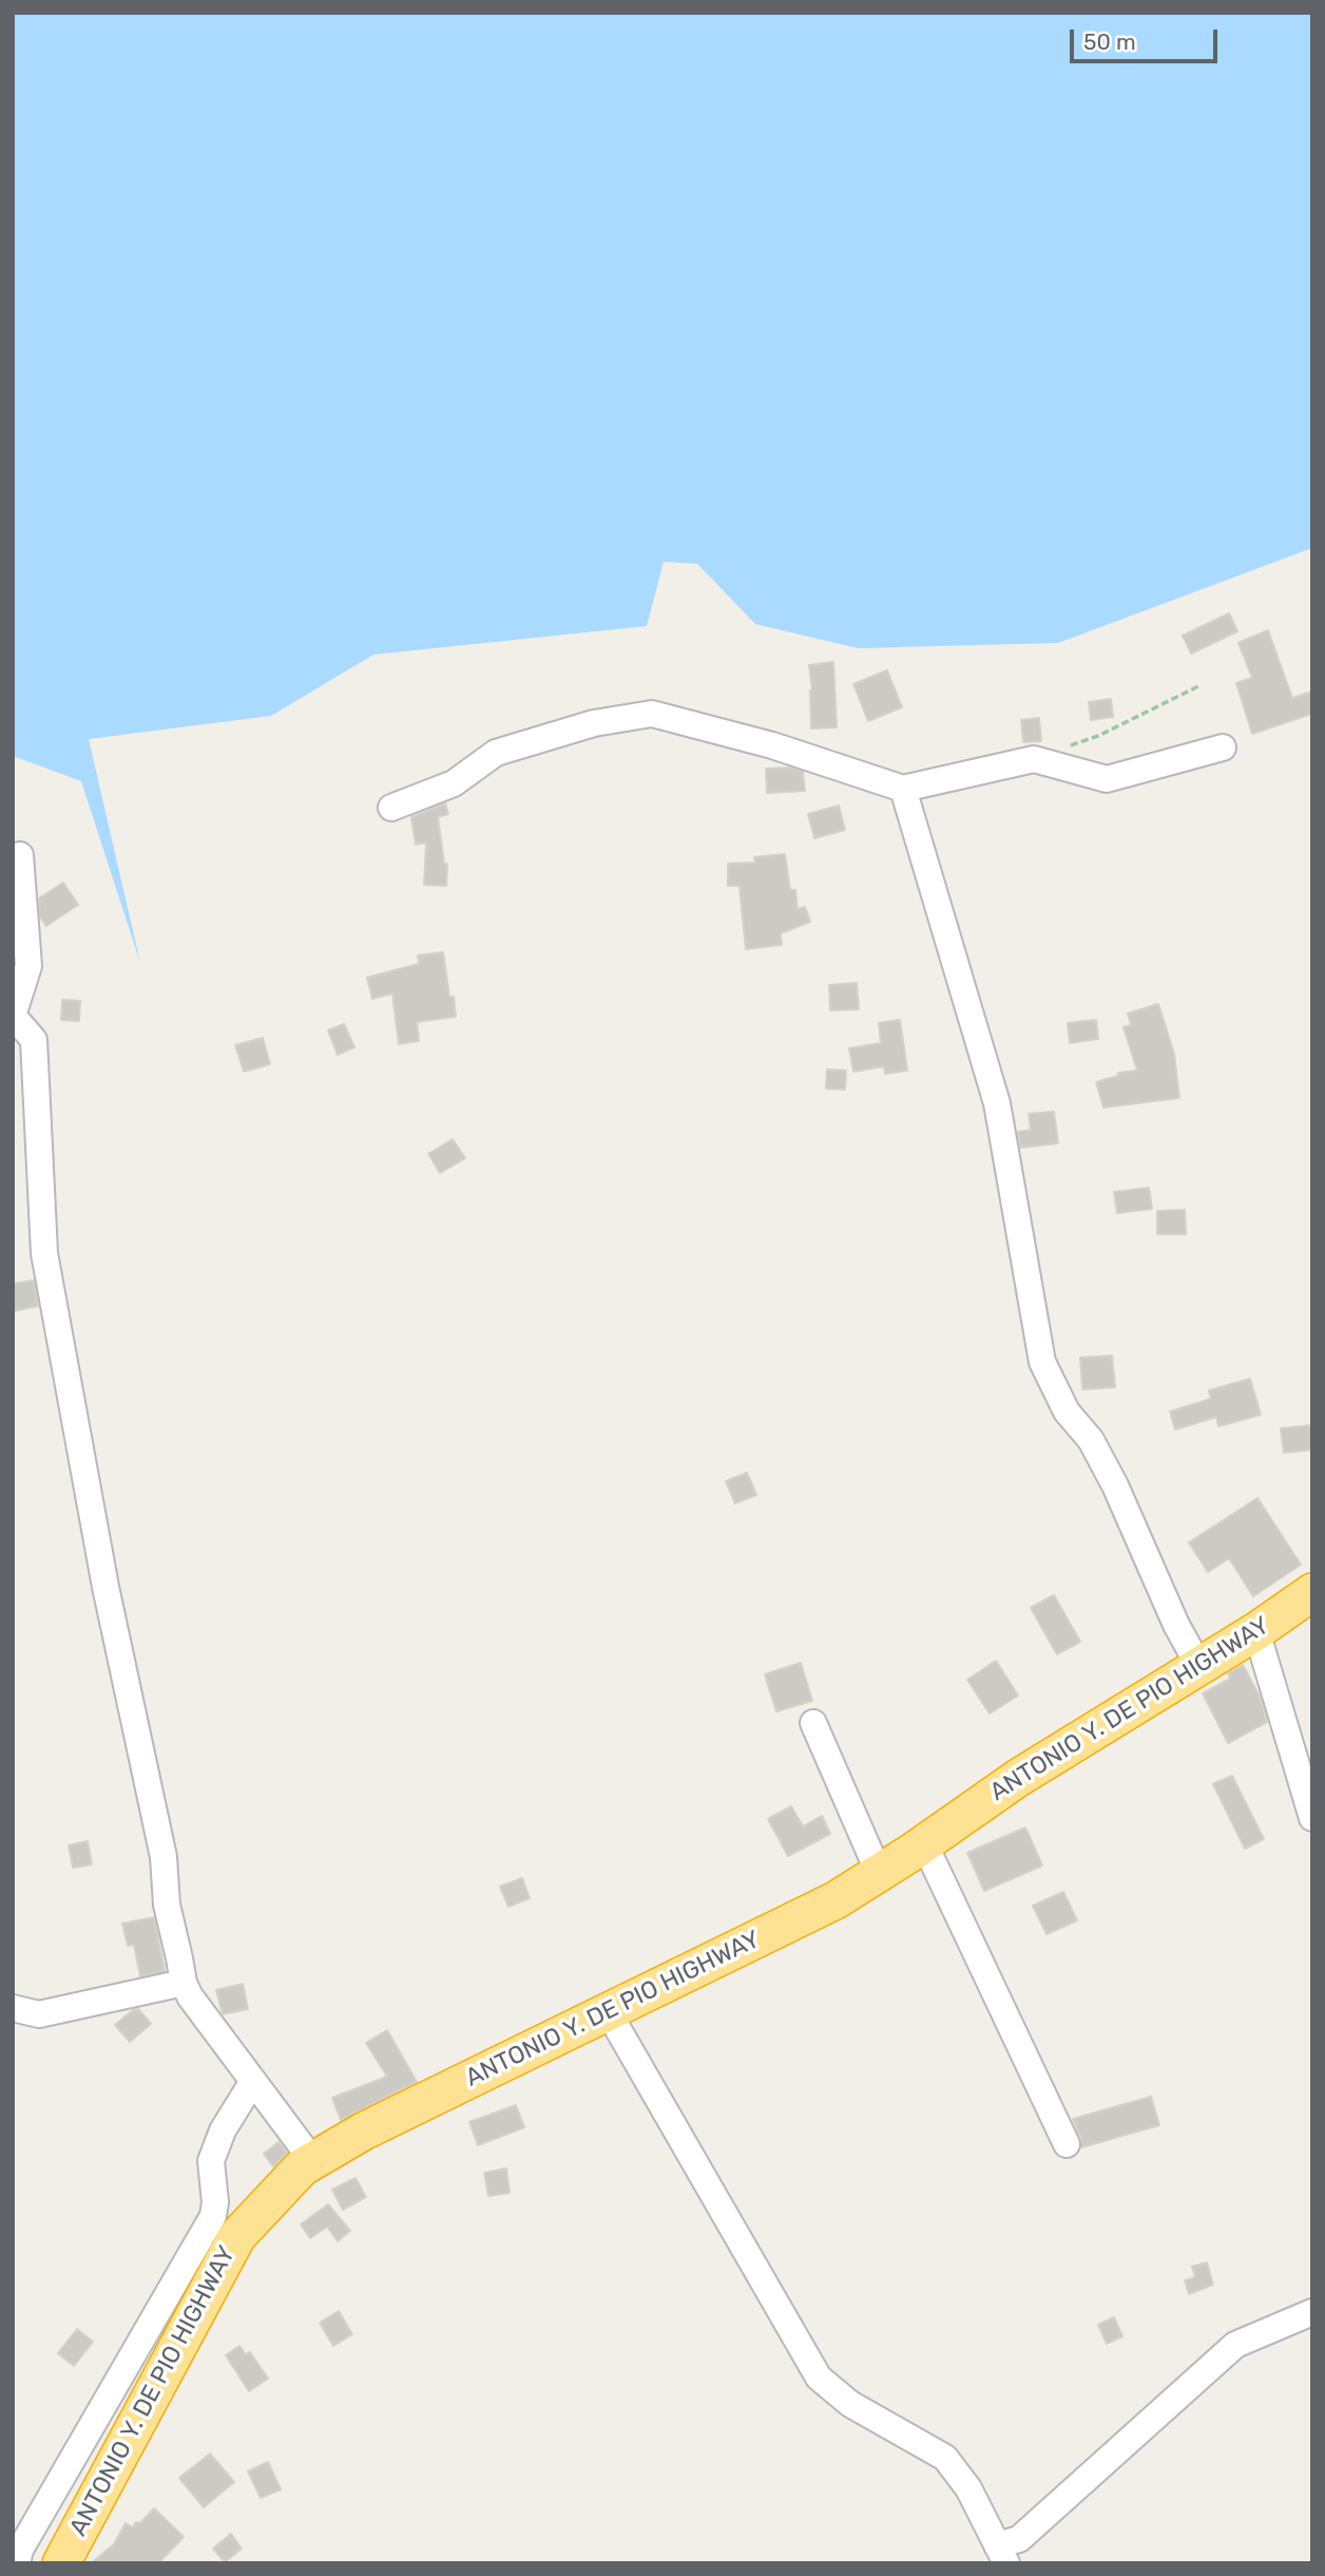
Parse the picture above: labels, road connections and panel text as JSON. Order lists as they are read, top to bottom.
{
  "streets": {
    "highway": ["ANTONIO Y. DE PIO HIGHWAY"]
  },
  "scale_bar": "50 m"
}
